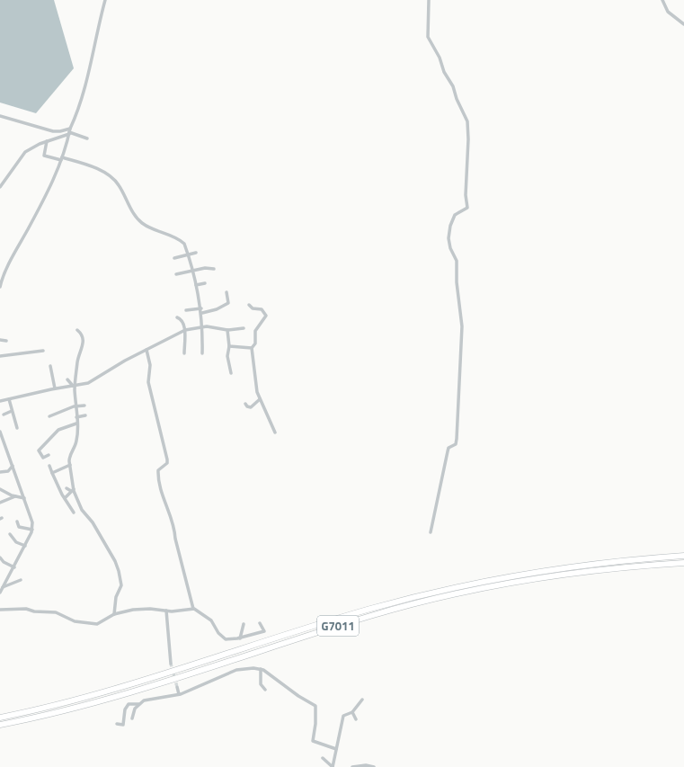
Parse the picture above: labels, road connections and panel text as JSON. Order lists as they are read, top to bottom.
{
  "streets": {
    "highway": ["G7011"]
  }
}
